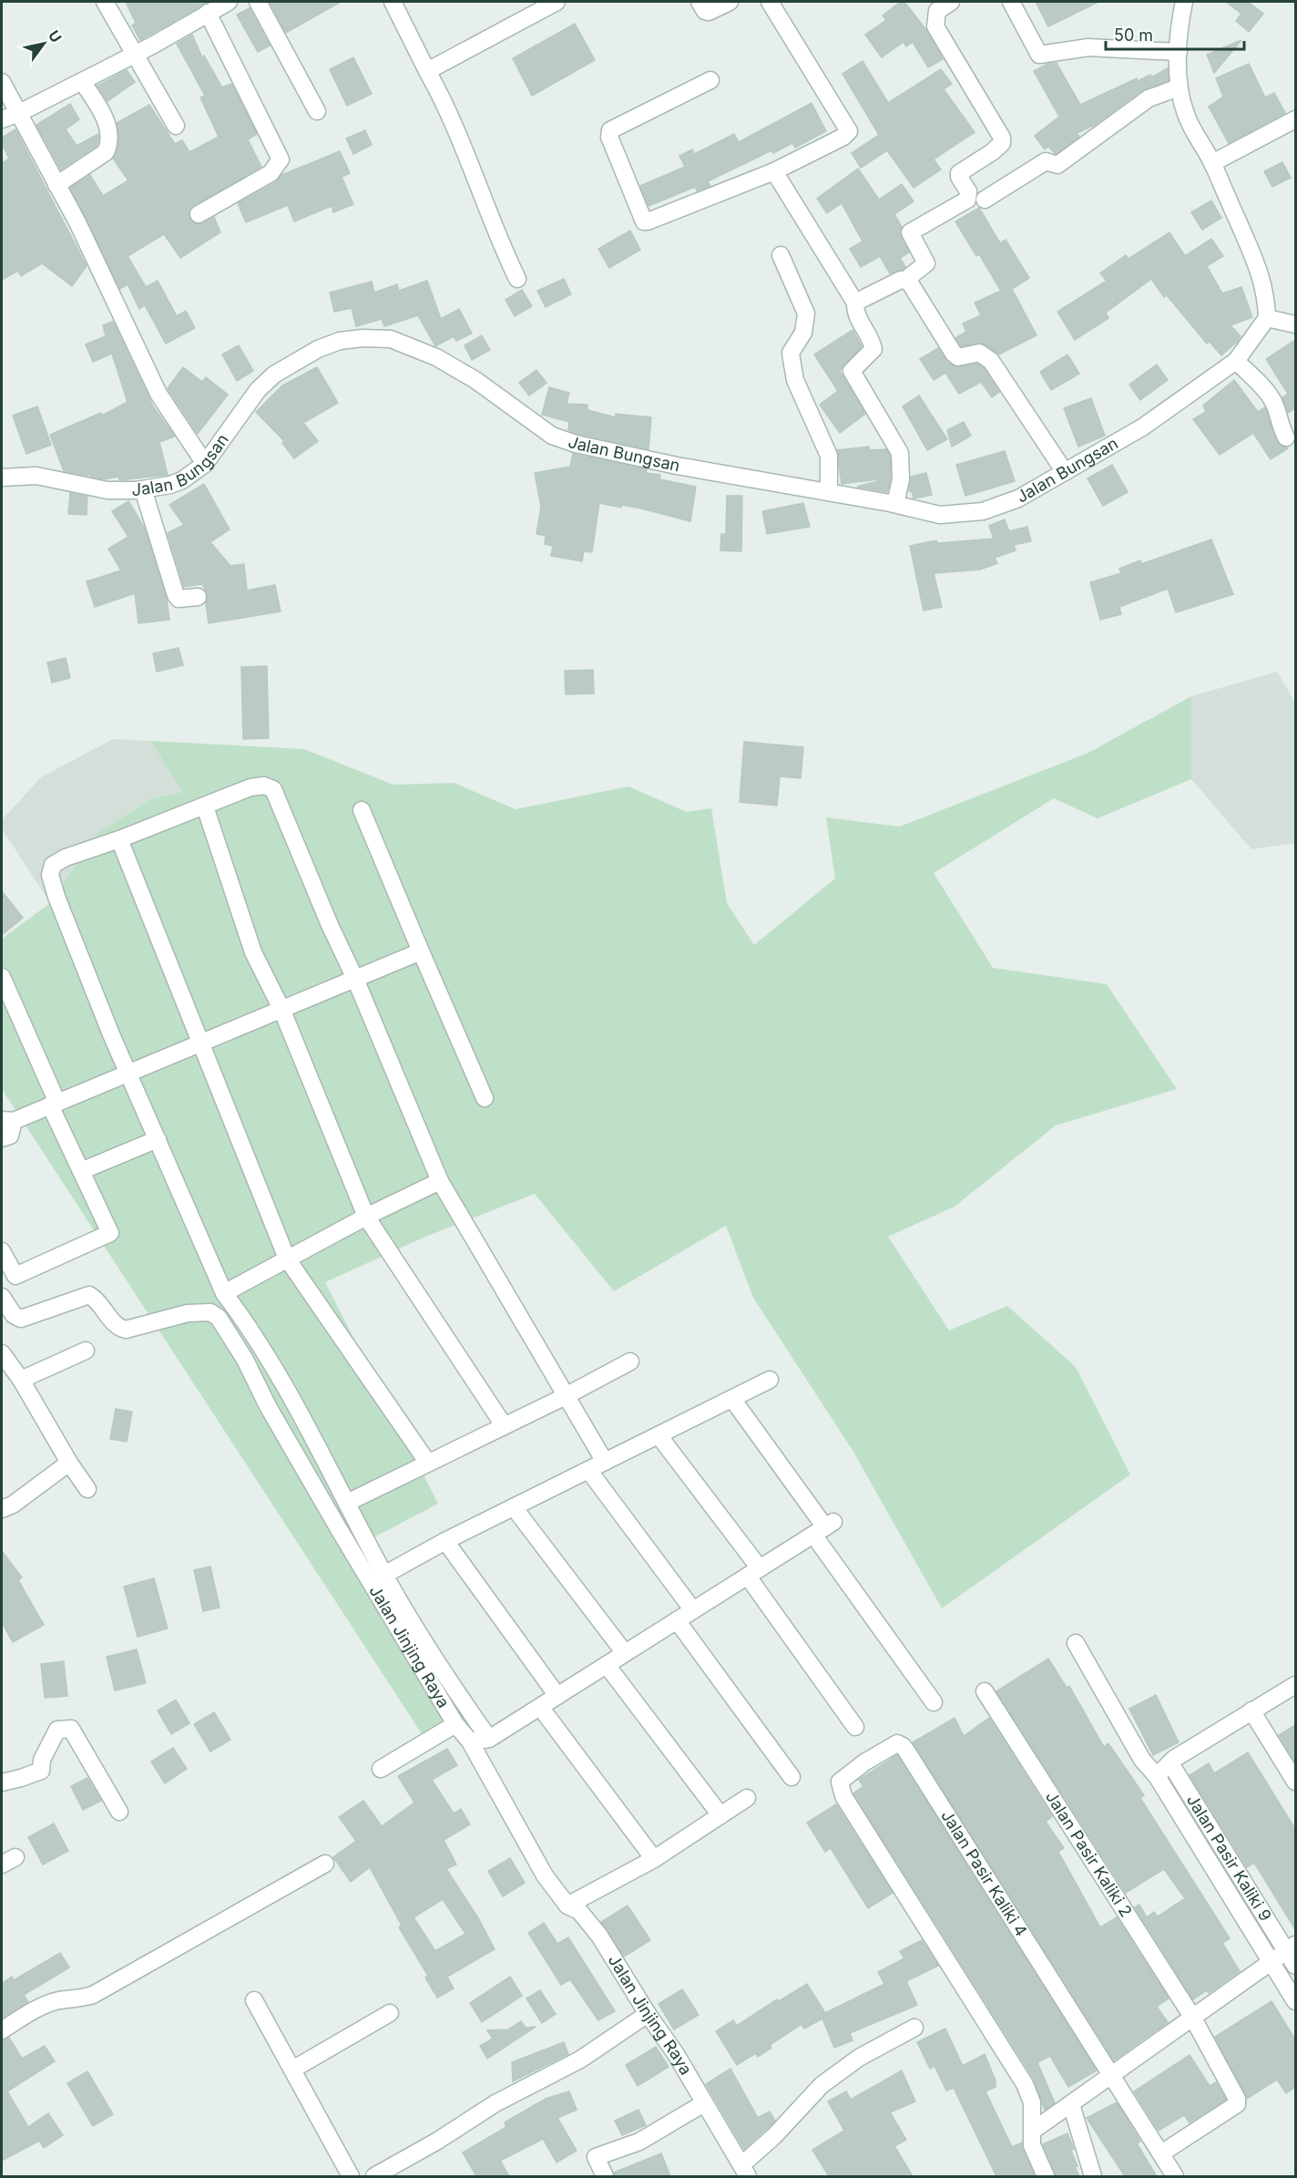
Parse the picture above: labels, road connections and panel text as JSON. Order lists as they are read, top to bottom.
{
  "streets": {
    "street": [
      "Jalan Bungsan",
      "Jalan Jinjing Raya",
      "Jalan Pasir Kaliki 2",
      "Jalan Pasir Kaliki 9",
      "Jalan Pasir Kaliki 4"
    ]
  },
  "crossings": [
    ["Jalan Pasir Kaliki 2", "Jalan Pasir Kaliki 4"]
  ],
  "scale_bar": "50 m",
  "north": "top right"
}
